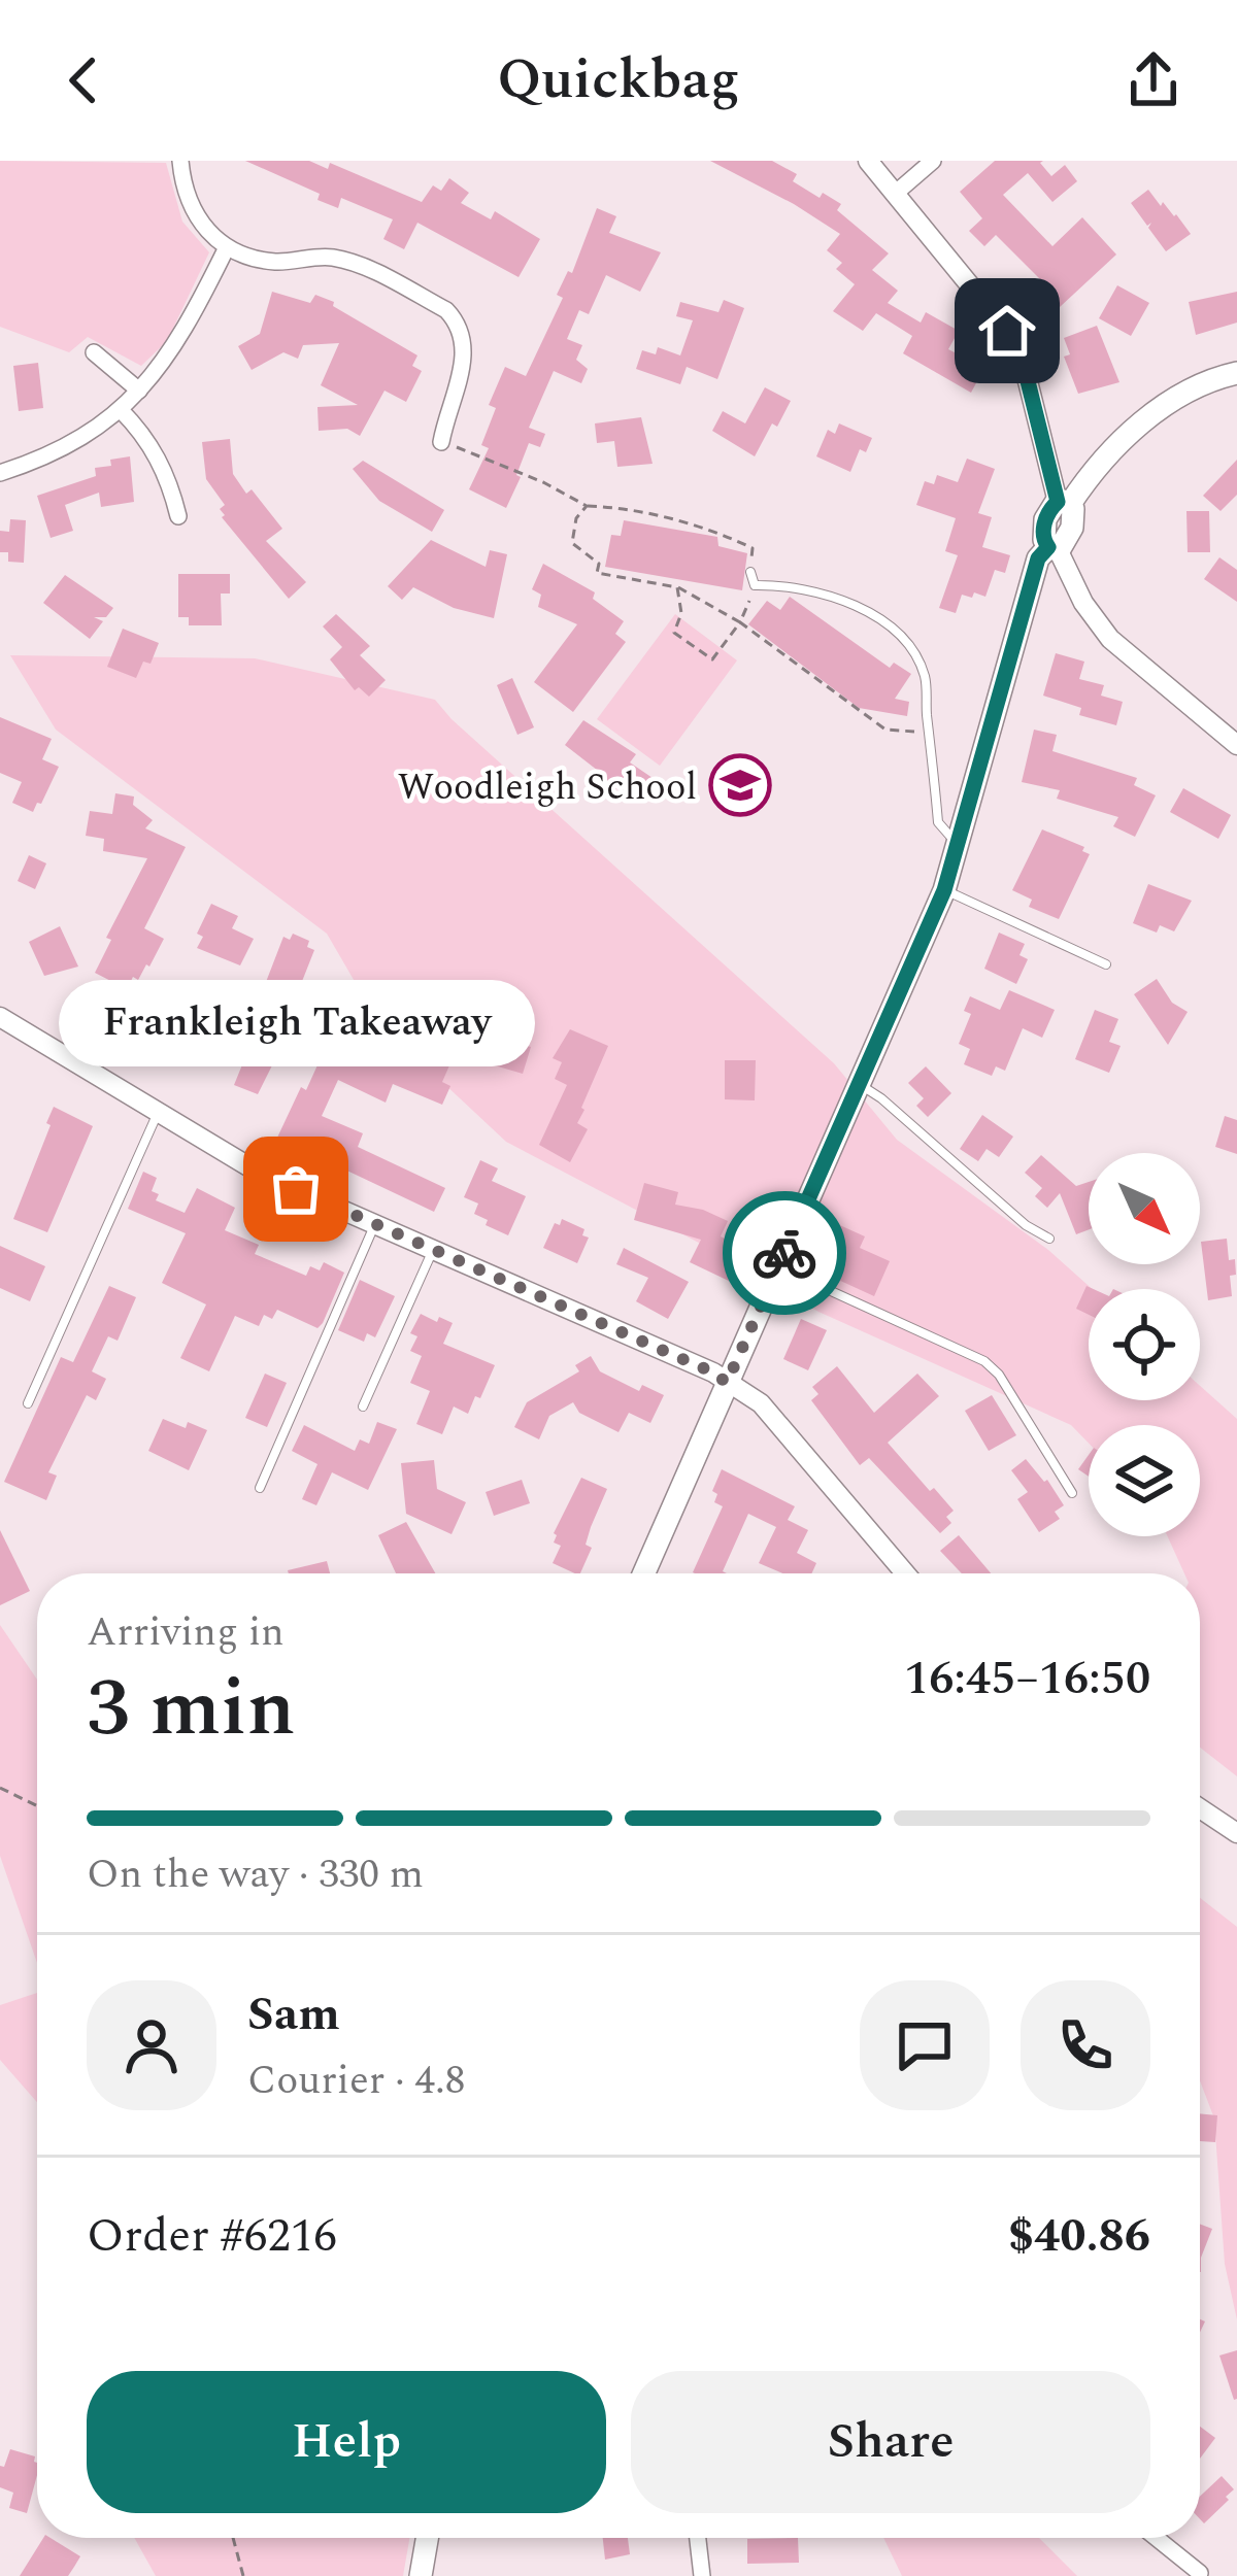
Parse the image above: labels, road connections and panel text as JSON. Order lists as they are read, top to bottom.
{
  "places": {
    "school or university": ["Woodleigh School"],
    "other": ["Frankleigh Takeaway"]
  },
  "north": "bottom right",
  "page": {
    "header": "Quickbag",
    "bubble": "Frankleigh Takeaway",
    "heading": ["3 min", "Arriving in", "16:45–16:50"],
    "panel": [
      "Sam",
      "Courier · 4.8",
      "Order #6216",
      "$40.86"
    ],
    "bar": "On the way · 330 m",
    "buttons": ["Help", "Share"]
  }
}
